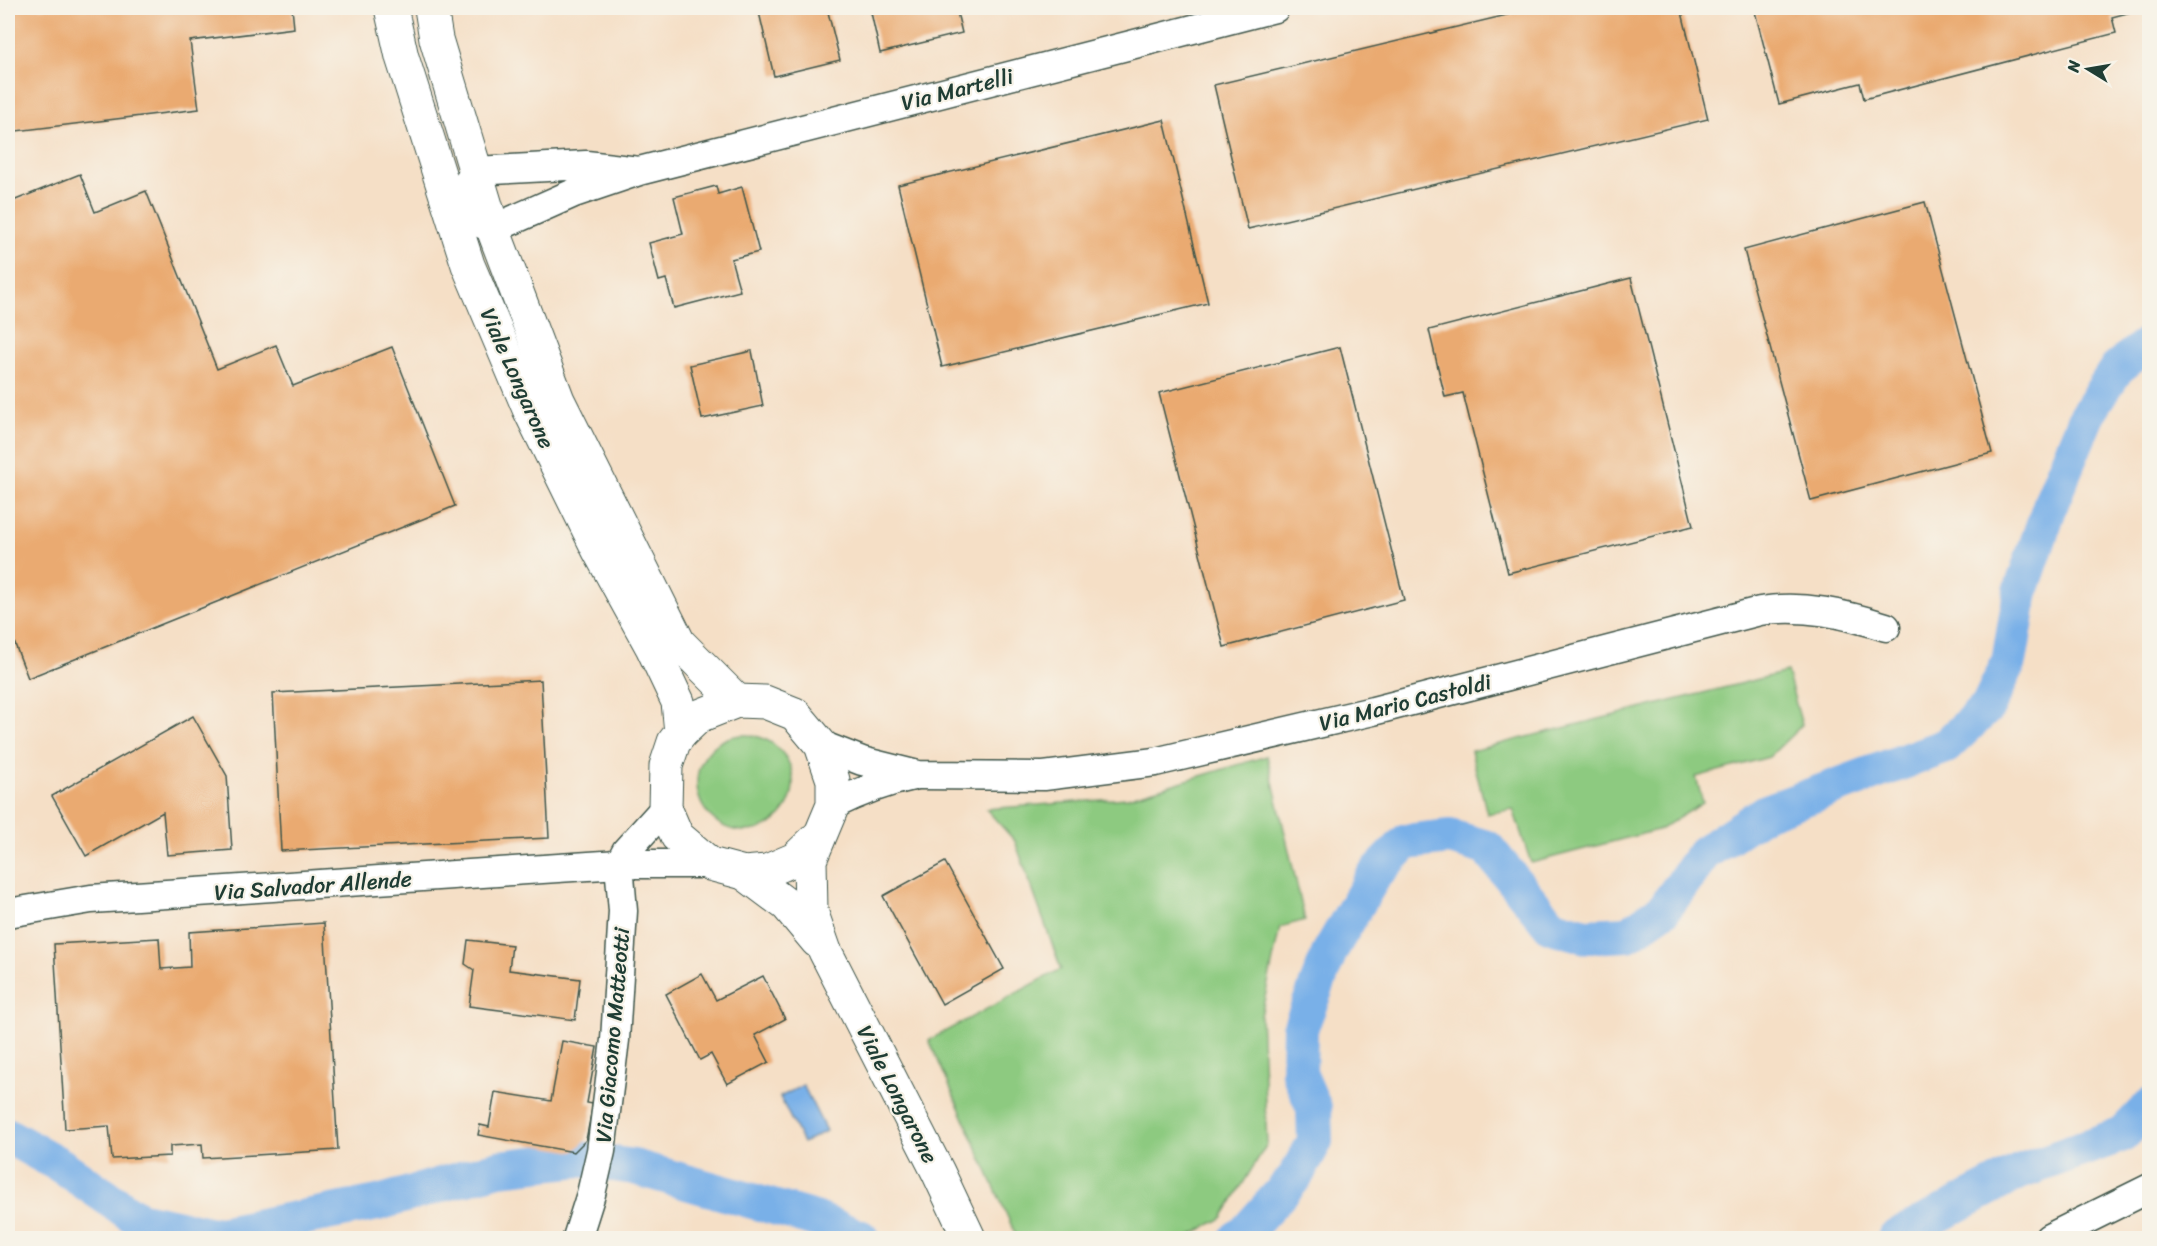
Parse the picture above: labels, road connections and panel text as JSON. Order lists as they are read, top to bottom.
{
  "streets": {
    "main road": ["Viale Longarone"],
    "street": [
      "Via Martelli",
      "Via Mario Castoldi",
      "Via Salvador Allende",
      "Via Giacomo Matteotti"
    ]
  },
  "crossings": [
    ["Via Martelli", "Viale Longarone"],
    ["Viale Longarone", "Via Mario Castoldi"],
    ["Viale Longarone", "Via Salvador Allende"],
    ["Via Mario Castoldi", "Via Salvador Allende"],
    ["Via Salvador Allende", "Via Giacomo Matteotti"]
  ],
  "north": "left"
}
